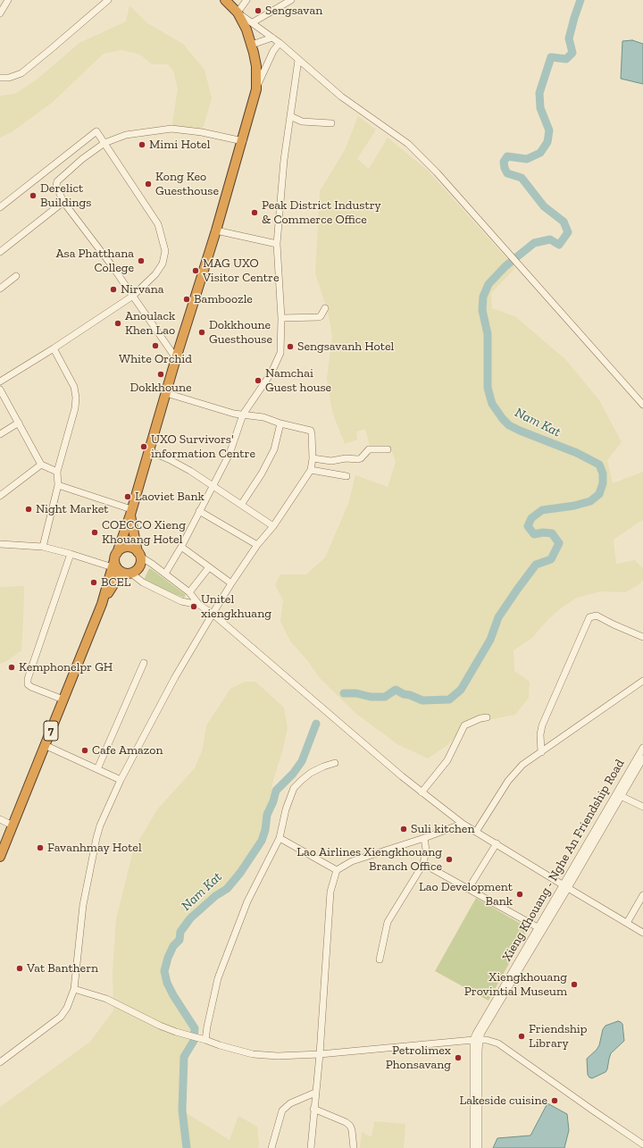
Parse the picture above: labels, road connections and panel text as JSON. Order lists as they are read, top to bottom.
{
  "streets": {
    "highway": ["7"],
    "street": ["Xieng Khouang - Nghe An Friendship Road"]
  },
  "water": ["Nam Kat"],
  "places": [
    "Sengsavan",
    "Mimi Hotel",
    "Kong Keo Guesthouse",
    "Derelict Buildings",
    "Peak District Industry & Commerce Office",
    "Asa Phatthana College",
    "MAG UXO Visitor Centre",
    "Nirvana",
    "Bamboozle",
    "Anoulack Khen Lao",
    "Dokkhoune Guesthouse",
    "White Orchid",
    "Sengsavanh Hotel",
    "Dokkhoune",
    "Namchai Guest house",
    "UXO Survivors' information Centre",
    "Laoviet Bank",
    "Night Market",
    "COECCO Xieng Khouang Hotel",
    "BCEL",
    "Unitel xiengkhuang",
    "Kemphonelpr GH",
    "Cafe Amazon",
    "Suli kitchen",
    "Favanhmay Hotel",
    "Lao Airlines Xiengkhouang Branch Office",
    "Lao Development Bank",
    "Vat Banthern",
    "Xiengkhouang Provintial Museum",
    "Friendship Library",
    "Petrolimex Phonsavang",
    "Lakeside cuisine"
  ]
}
